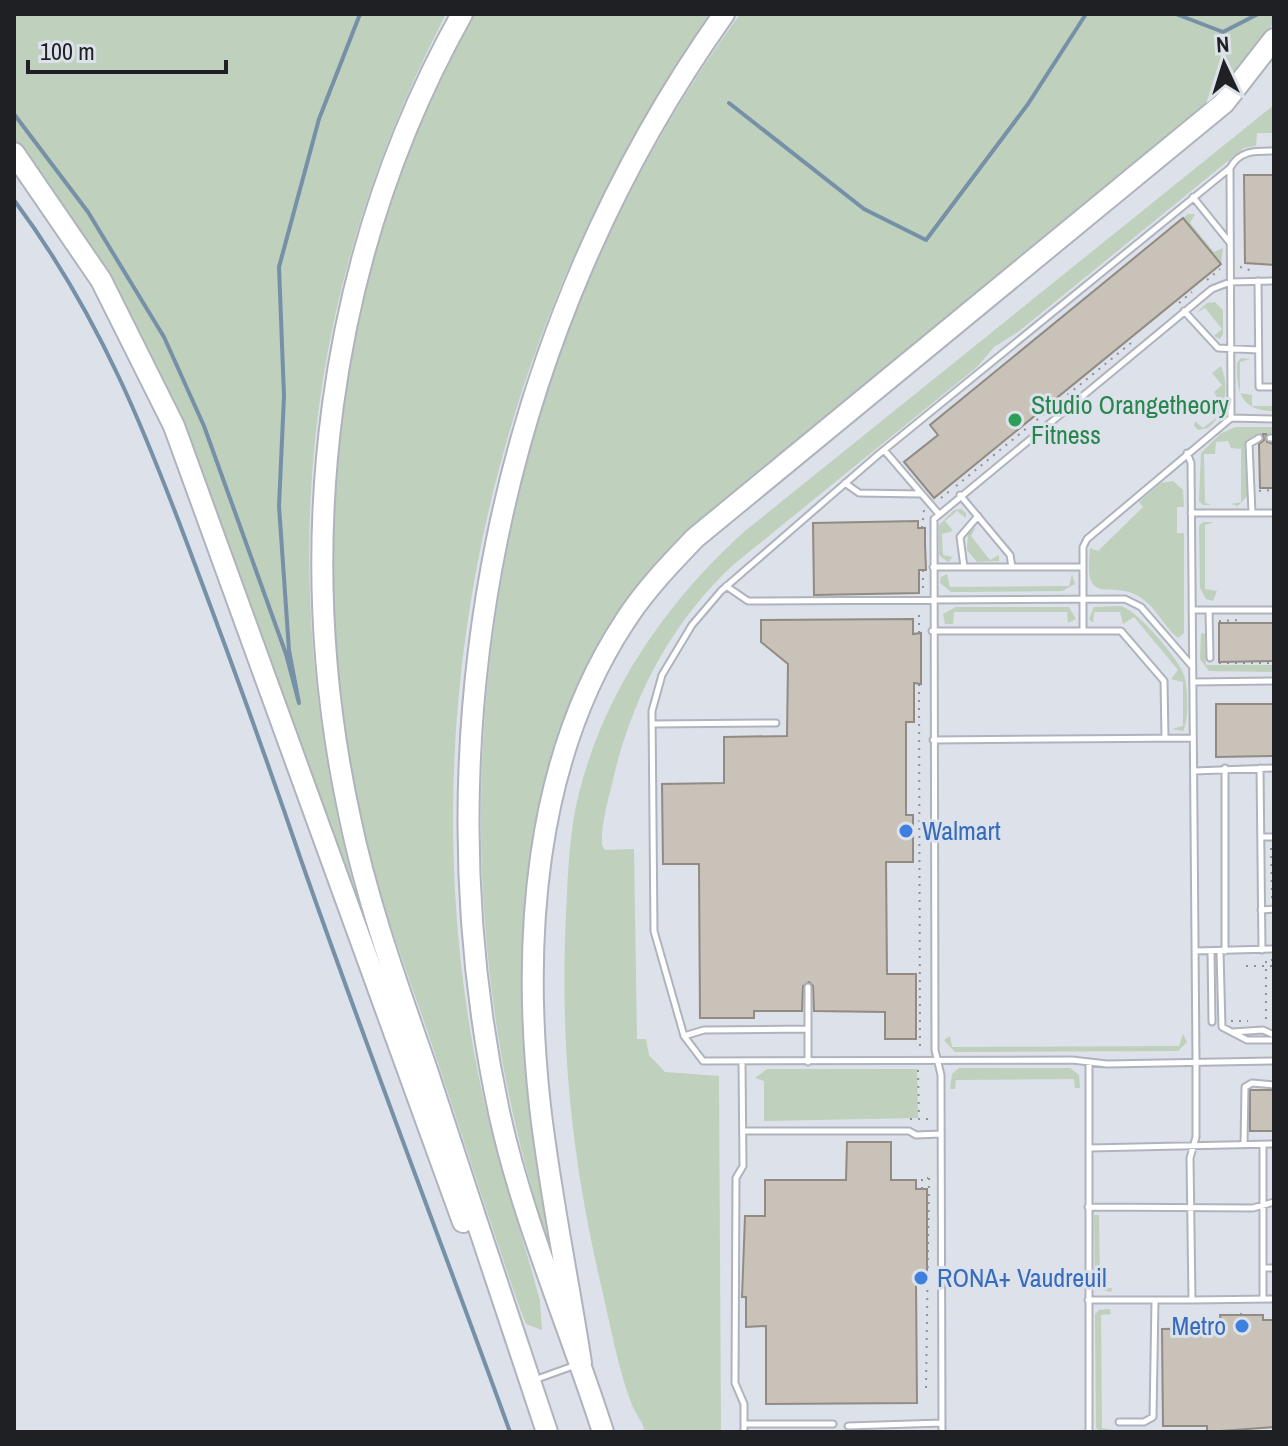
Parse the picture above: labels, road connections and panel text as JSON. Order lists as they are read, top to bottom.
{
  "places": [
    "Studio Orangetheory Fitness",
    "Walmart",
    "RONA+ Vaudreuil",
    "Metro"
  ],
  "scale_bar": "100 m",
  "north": "top"
}
